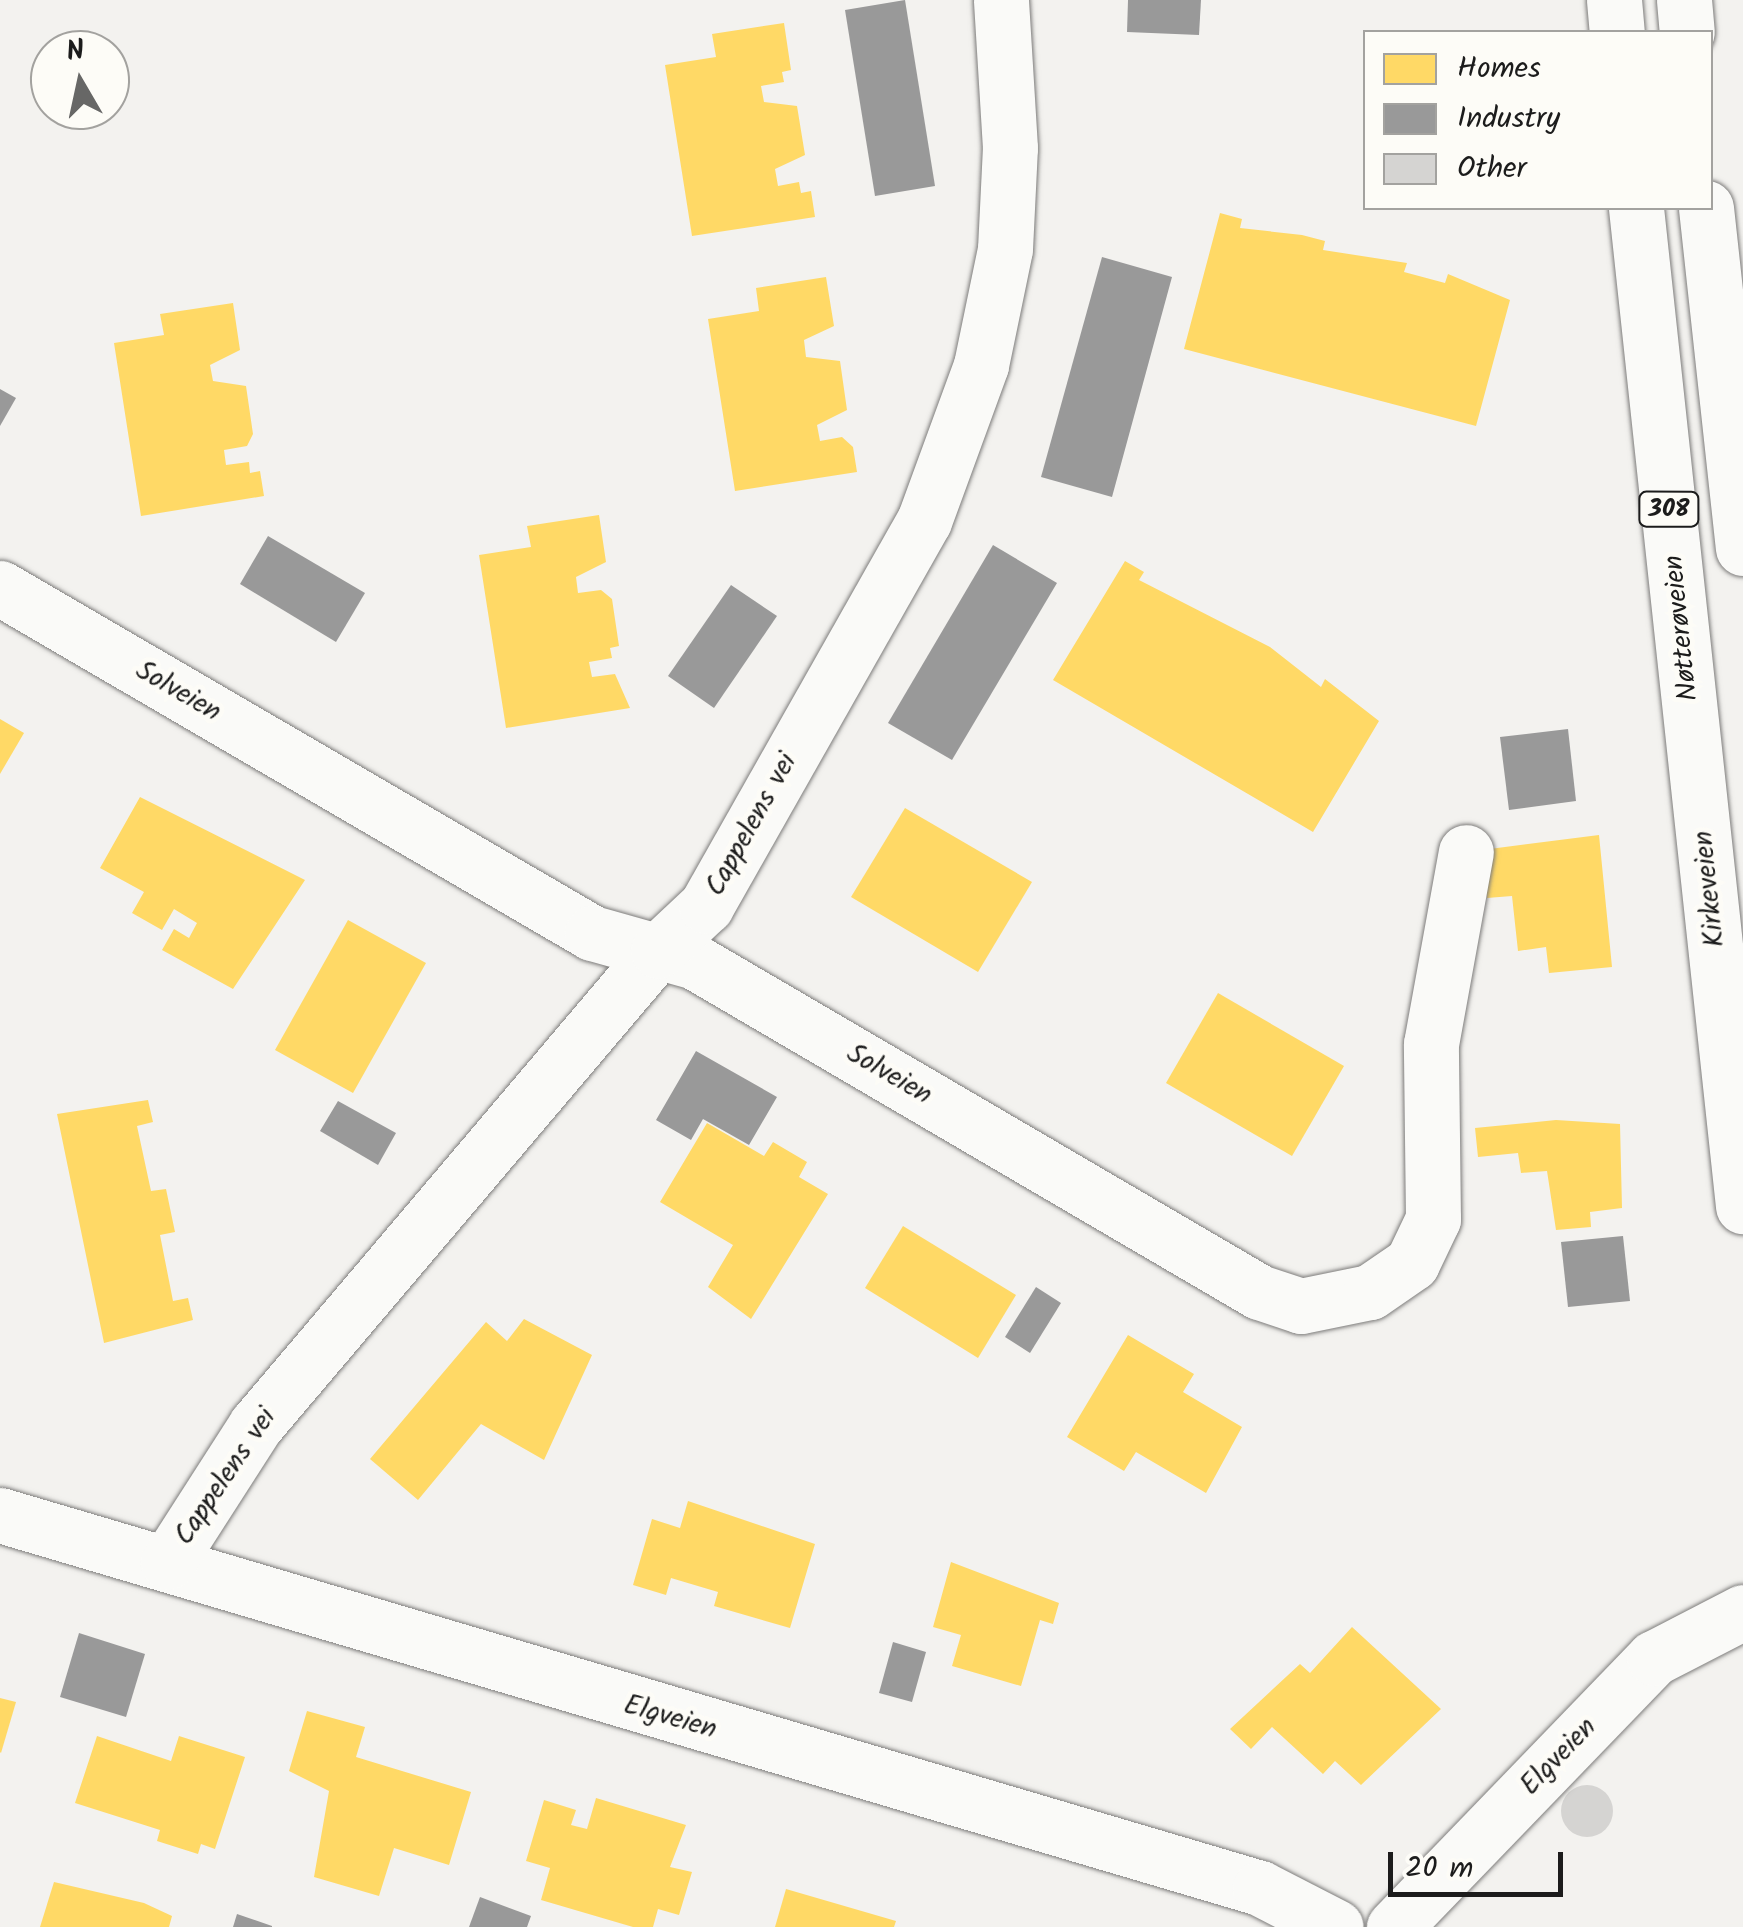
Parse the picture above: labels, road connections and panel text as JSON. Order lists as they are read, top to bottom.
{
  "streets": {
    "street": [
      "308",
      "Nøtterøveien",
      "Solveien",
      "Cappelens vei",
      "Kirkeveien",
      "Elgveien"
    ]
  },
  "crossings": [
    ["Nøtterøveien", "Kirkeveien"],
    ["Solveien", "Cappelens vei"],
    ["Cappelens vei", "Elgveien"]
  ],
  "legend": ["Homes", "Industry", "Other"],
  "scale_bar": "20 m",
  "north": "top"
}
